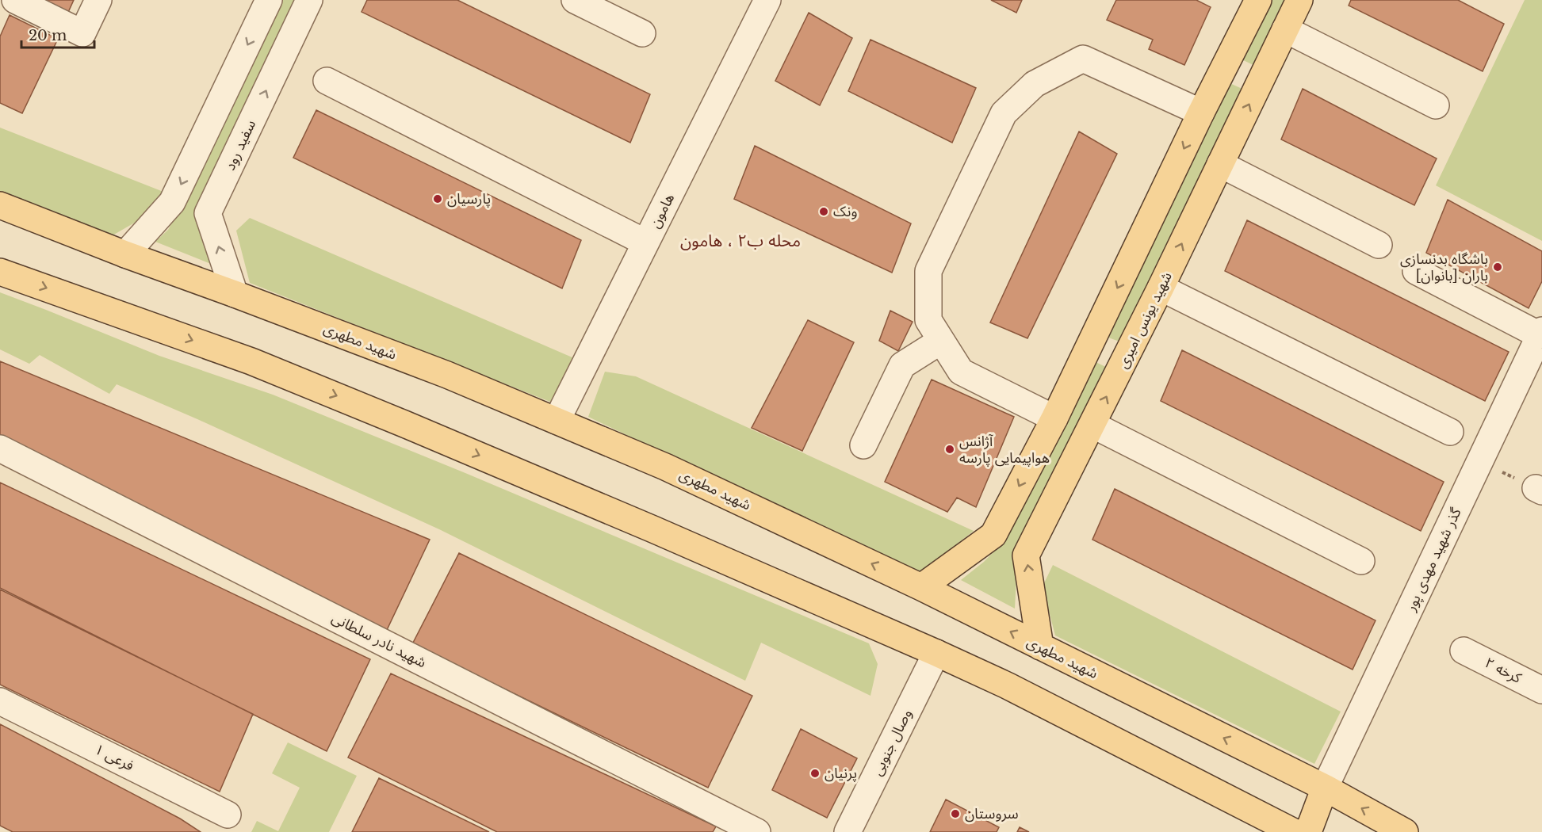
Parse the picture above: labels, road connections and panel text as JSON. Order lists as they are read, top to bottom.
{
  "streets": {
    "main road": ["شهید یونس امیری", "شهید مطهری"],
    "street": [
      "سفید رود",
      "هامون",
      "گذر شهید مهدی پور",
      "شهید نادر سلطانی",
      "کرخه ۲",
      "وصال جنوبی",
      "فرعی ۱"
    ]
  },
  "crossings": [
    ["سفید رود", "شهید مطهری"],
    ["هامون", "شهید مطهری"],
    ["شهید یونس امیری", "شهید مطهری"],
    ["شهید مطهری", "گذر شهید مهدی پور"]
  ],
  "districts": ["محله ب۲ ، هامون"],
  "places": [
    "پارسیان",
    "ونک",
    "باشگاه بدنسازی باران [بانوان]",
    "آژانس هواپیمایی پارسه",
    "پرنیان",
    "سروستان"
  ],
  "scale_bar": "20 m"
}
